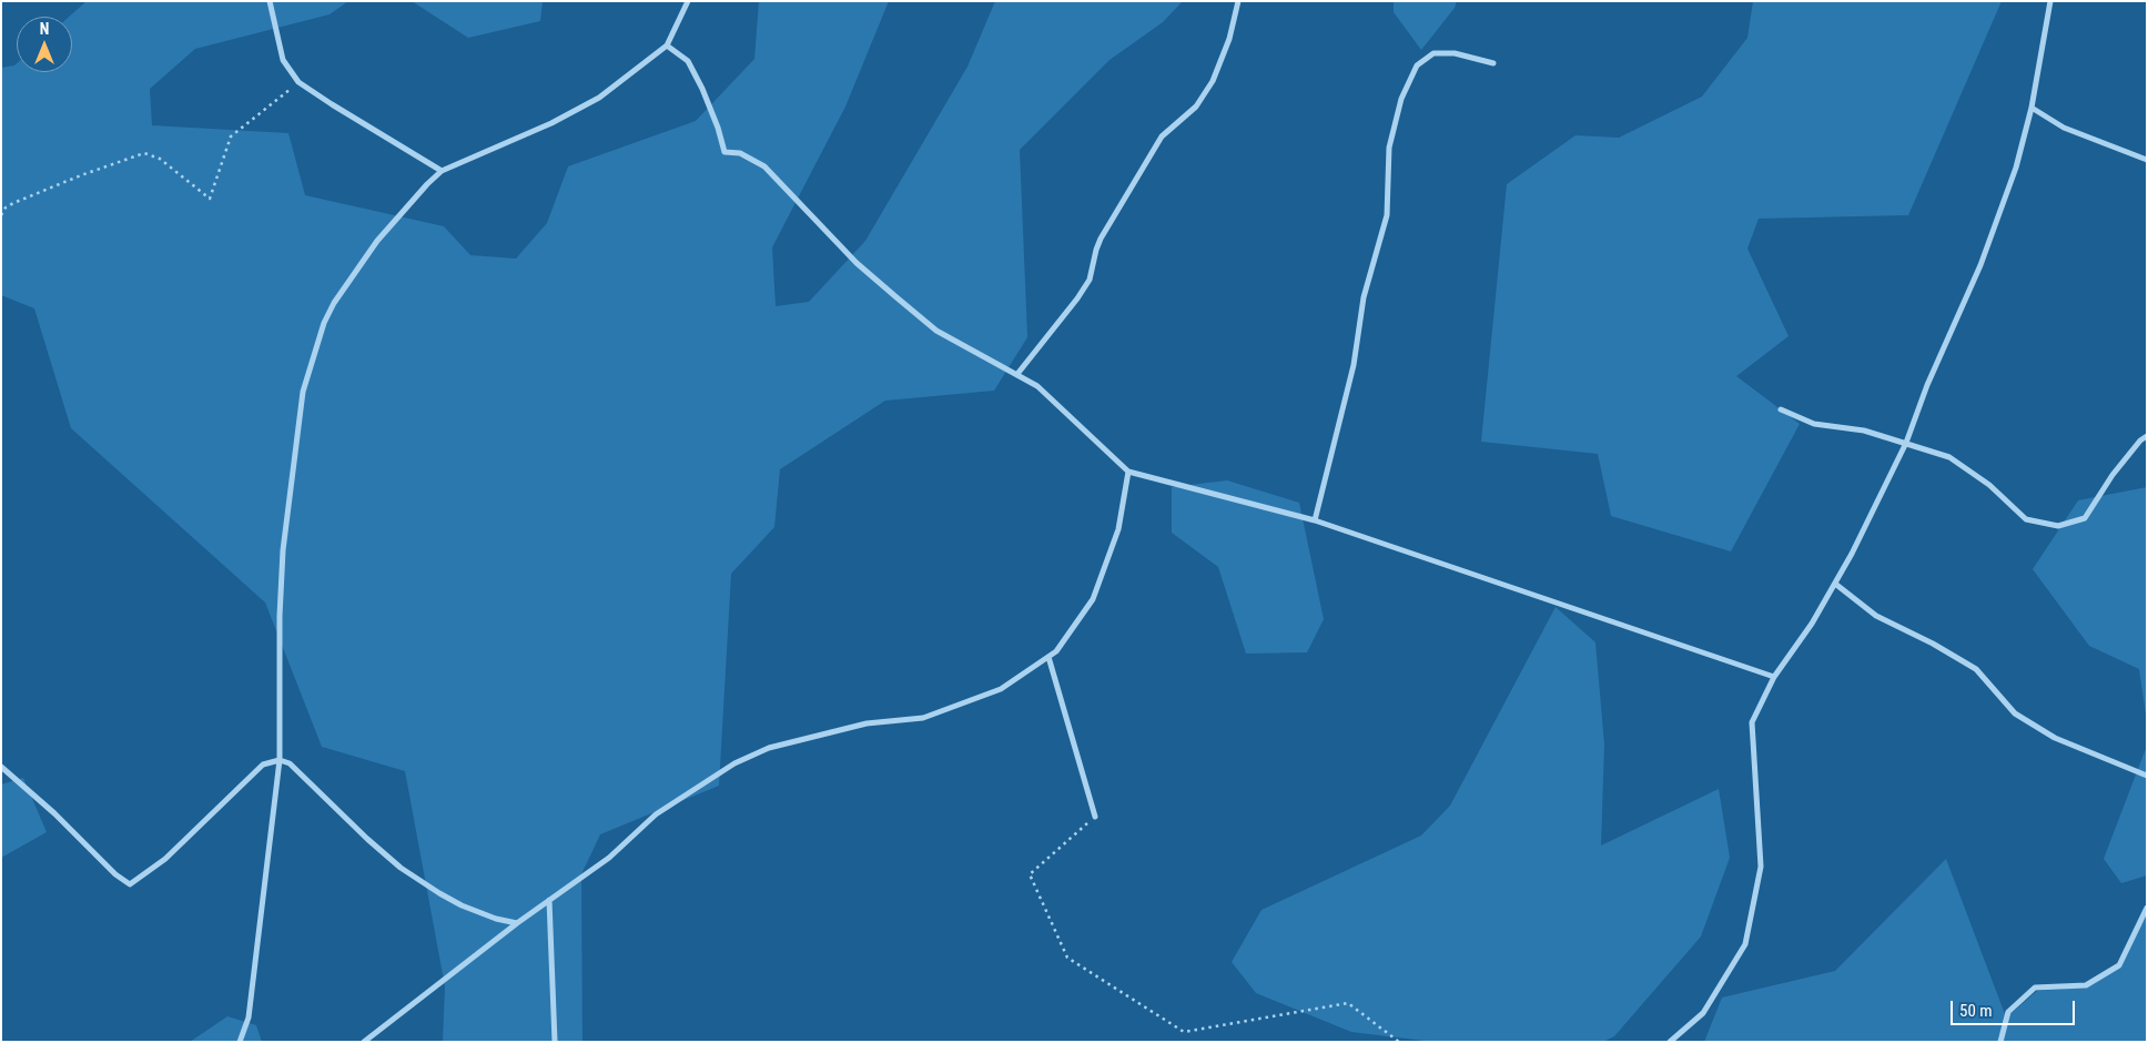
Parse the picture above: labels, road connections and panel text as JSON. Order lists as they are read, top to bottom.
{
  "scale_bar": "50 m",
  "north": "top"
}
